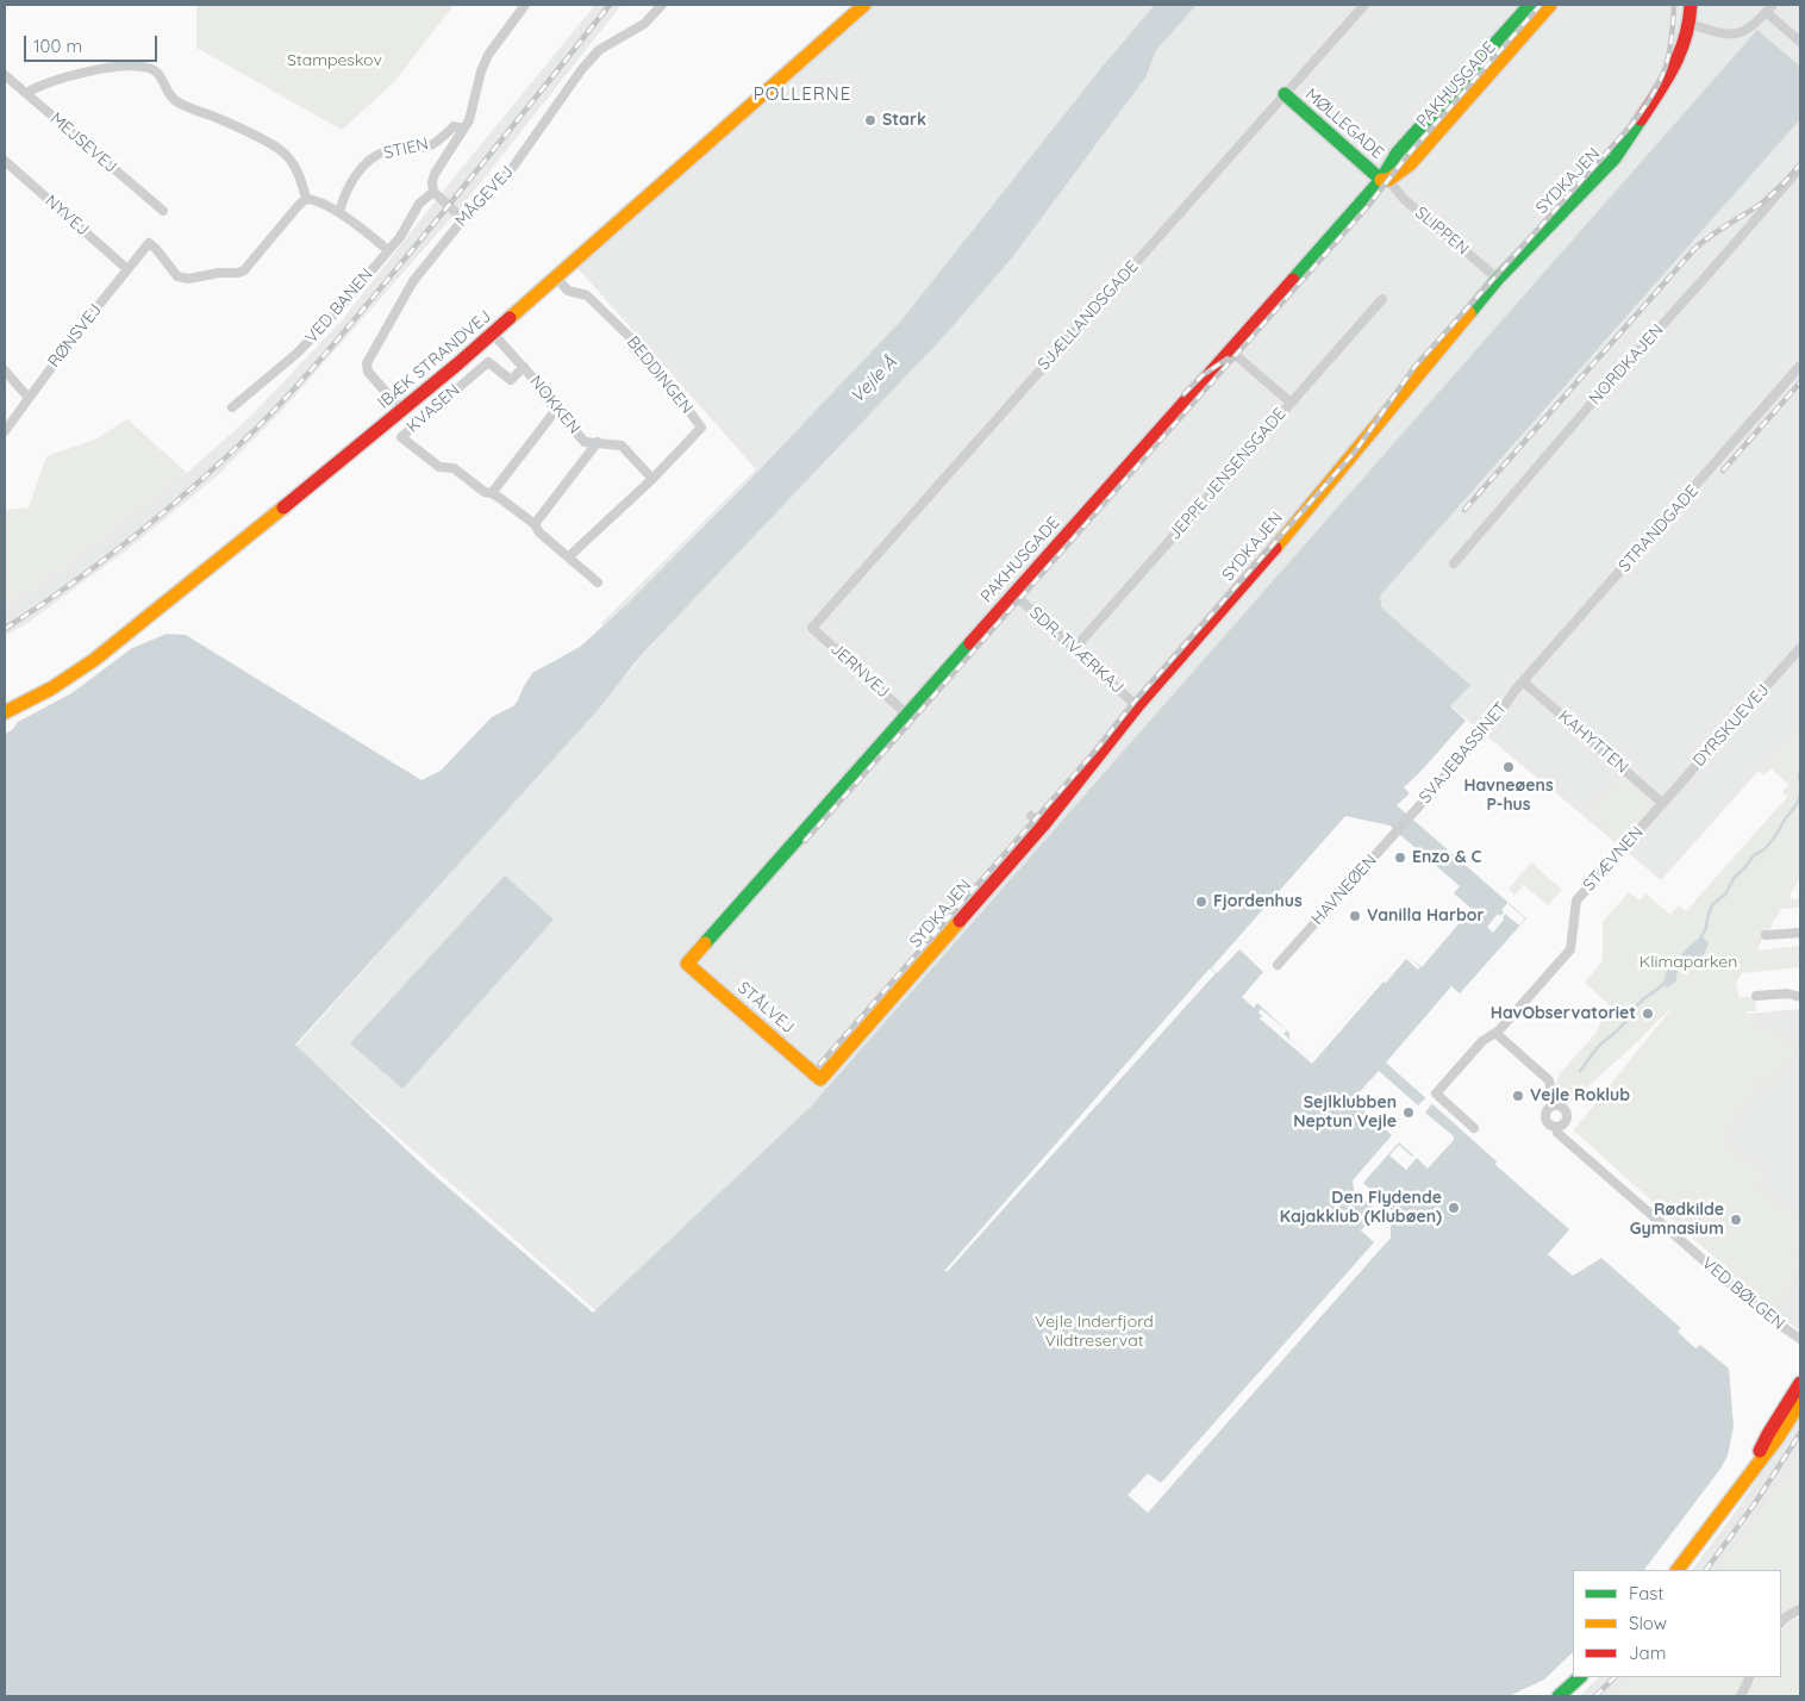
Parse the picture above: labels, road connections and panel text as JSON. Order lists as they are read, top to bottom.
{
  "streets": {
    "street": [
      "PAKHUSGADE",
      "MØLLEGADE",
      "MEJSEVEJ",
      "STIEN",
      "SYDKAJEN",
      "MÅGEVEJ",
      "NYVEJ",
      "SLIPPEN",
      "VED BANEN",
      "SJÆLLANDSGADE",
      "RØNSVEJ",
      "IBÆK STRANDVEJ",
      "NORDKAJEN",
      "BEDDINGEN",
      "NOKKEN",
      "KVASEN",
      "JEPPE JENSENSGADE",
      "STRANDGADE",
      "SDR. TVÆRKAJ",
      "JERNVEJ",
      "DYRSKUEVEJ",
      "KAHYTTEN",
      "SVAJEBASSINET",
      "STÆVNEN",
      "HAVNEØEN",
      "STÅLVEJ",
      "VED BØLGEN"
    ]
  },
  "crossings": [
    ["PAKHUSGADE", "MØLLEGADE"],
    ["PAKHUSGADE", "SLIPPEN"],
    ["PAKHUSGADE", "SDR. TVÆRKAJ"],
    ["PAKHUSGADE", "JERNVEJ"],
    ["PAKHUSGADE", "STÅLVEJ"],
    ["MØLLEGADE", "SLIPPEN"],
    ["MØLLEGADE", "SJÆLLANDSGADE"],
    ["SYDKAJEN", "SLIPPEN"],
    ["SYDKAJEN", "SDR. TVÆRKAJ"],
    ["SYDKAJEN", "STÅLVEJ"],
    ["MÅGEVEJ", "IBÆK STRANDVEJ"],
    ["NYVEJ", "RØNSVEJ"],
    ["SJÆLLANDSGADE", "JERNVEJ"],
    ["IBÆK STRANDVEJ", "BEDDINGEN"],
    ["IBÆK STRANDVEJ", "NOKKEN"],
    ["BEDDINGEN", "NOKKEN"],
    ["BEDDINGEN", "KVASEN"],
    ["NOKKEN", "KVASEN"],
    ["JEPPE JENSENSGADE", "SDR. TVÆRKAJ"],
    ["STRANDGADE", "KAHYTTEN"],
    ["STRANDGADE", "SVAJEBASSINET"],
    ["DYRSKUEVEJ", "KAHYTTEN"],
    ["DYRSKUEVEJ", "STÆVNEN"],
    ["KAHYTTEN", "STÆVNEN"],
    ["SVAJEBASSINET", "HAVNEØEN"]
  ],
  "districts": ["POLLERNE"],
  "water": ["Vejle Å"],
  "parks": ["Stampeskov", "Klimaparken", "Vejle Inderfjord Vildtreservat"],
  "places": [
    "Stark",
    "Havneøens P-hus",
    "Enzo & C",
    "Fjordenhus",
    "Vanilla Harbor",
    "HavObservatoriet",
    "Vejle Roklub",
    "Sejlklubben Neptun Vejle",
    "Den Flydende Kajakklub (Klubøen)",
    "Rødkilde Gymnasium"
  ],
  "legend": ["Fast", "Slow", "Jam"],
  "scale_bar": "100 m"
}
